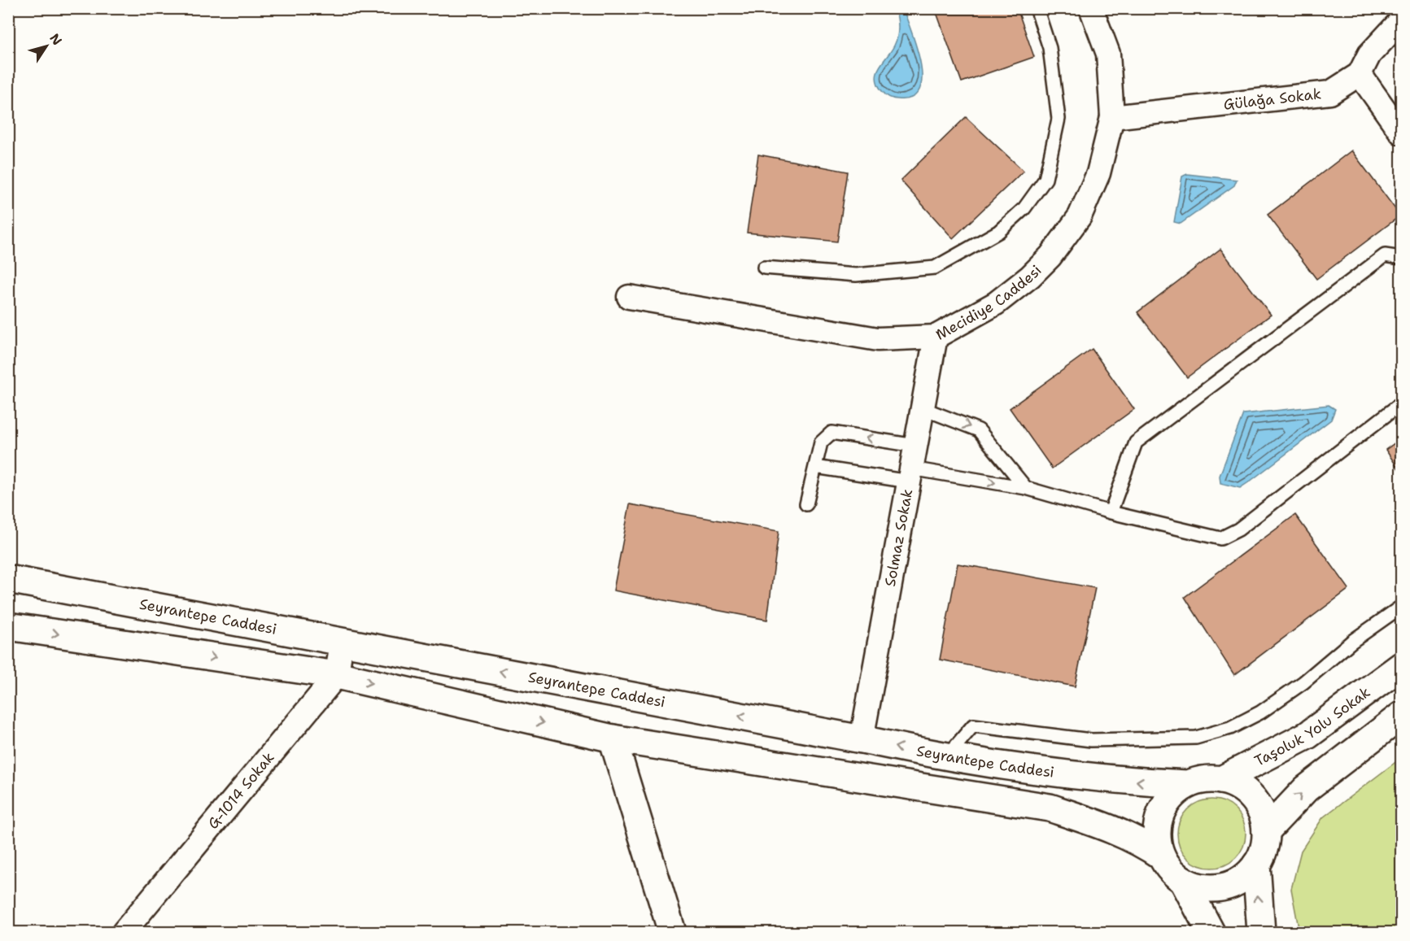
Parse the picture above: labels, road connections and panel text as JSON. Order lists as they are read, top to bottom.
{
  "streets": {
    "main road": ["Seyrantepe Caddesi", "Taşoluk Yolu Sokak"],
    "street": [
      "Gülağa Sokak",
      "Mecidiye Caddesi",
      "Solmaz Sokak",
      "G-1014 Sokak"
    ]
  },
  "crossings": [
    ["Gülağa Sokak", "Mecidiye Caddesi"],
    ["Mecidiye Caddesi", "Solmaz Sokak"],
    ["Solmaz Sokak", "Seyrantepe Caddesi"],
    ["Seyrantepe Caddesi", "Taşoluk Yolu Sokak"]
  ],
  "north": "top right"
}
